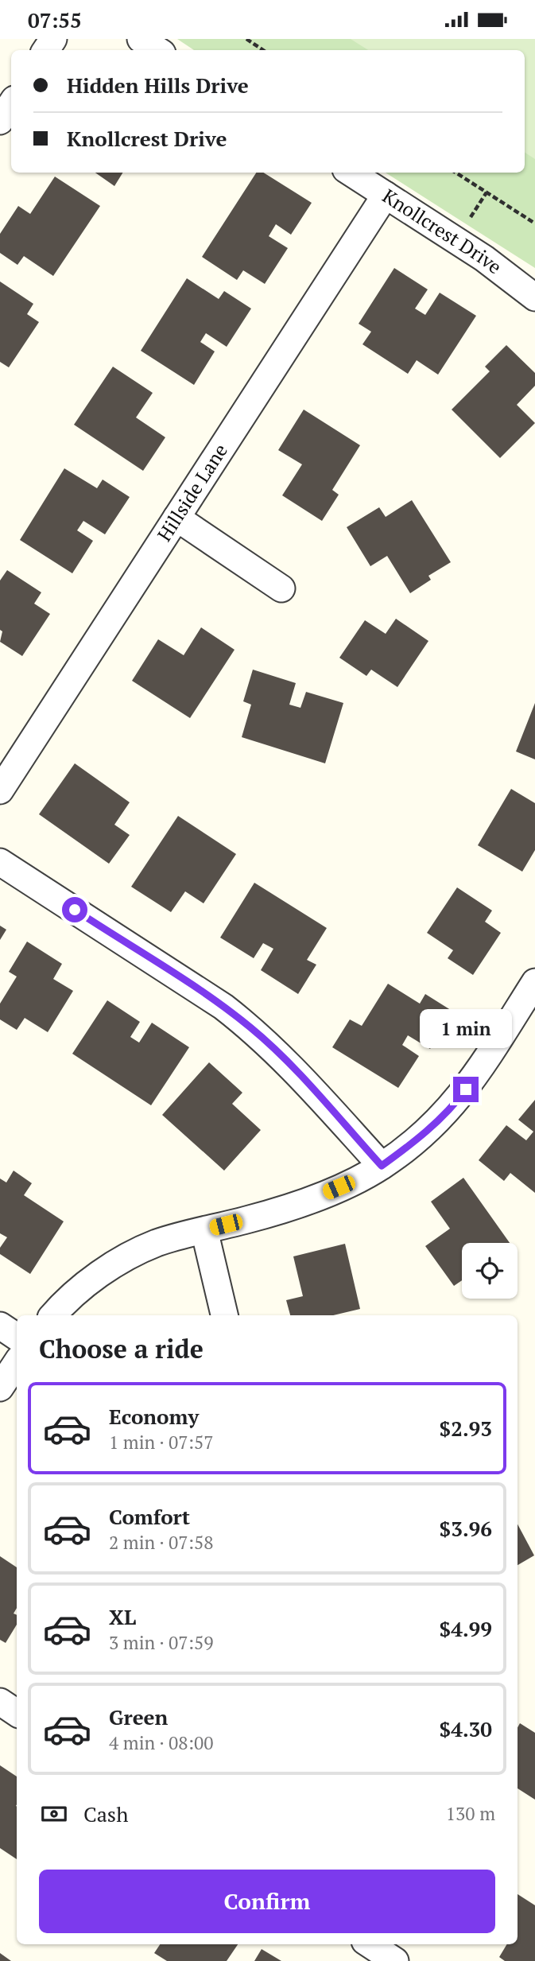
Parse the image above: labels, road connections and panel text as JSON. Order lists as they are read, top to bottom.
{
  "streets": {
    "street": ["Knollcrest Drive", "Hillside Lane"]
  },
  "crossings": [
    ["Knollcrest Drive", "Hillside Lane"]
  ],
  "page": {
    "status": "07:55",
    "banner": ["Hidden Hills Drive", "Knollcrest Drive"],
    "bubble": "1 min",
    "heading": "Choose a ride",
    "list": [
      {
        "name": "Economy",
        "note": "1 min · 07:57",
        "value": "$2.93"
      },
      {
        "name": "Comfort",
        "note": "2 min · 07:58",
        "value": "$3.96"
      },
      {
        "name": "XL",
        "note": "3 min · 07:59",
        "value": "$4.99"
      },
      {
        "name": "Green",
        "note": "4 min · 08:00",
        "value": "$4.30"
      }
    ],
    "pay": ["Cash", "130 m"],
    "buttons": "Confirm"
  }
}
